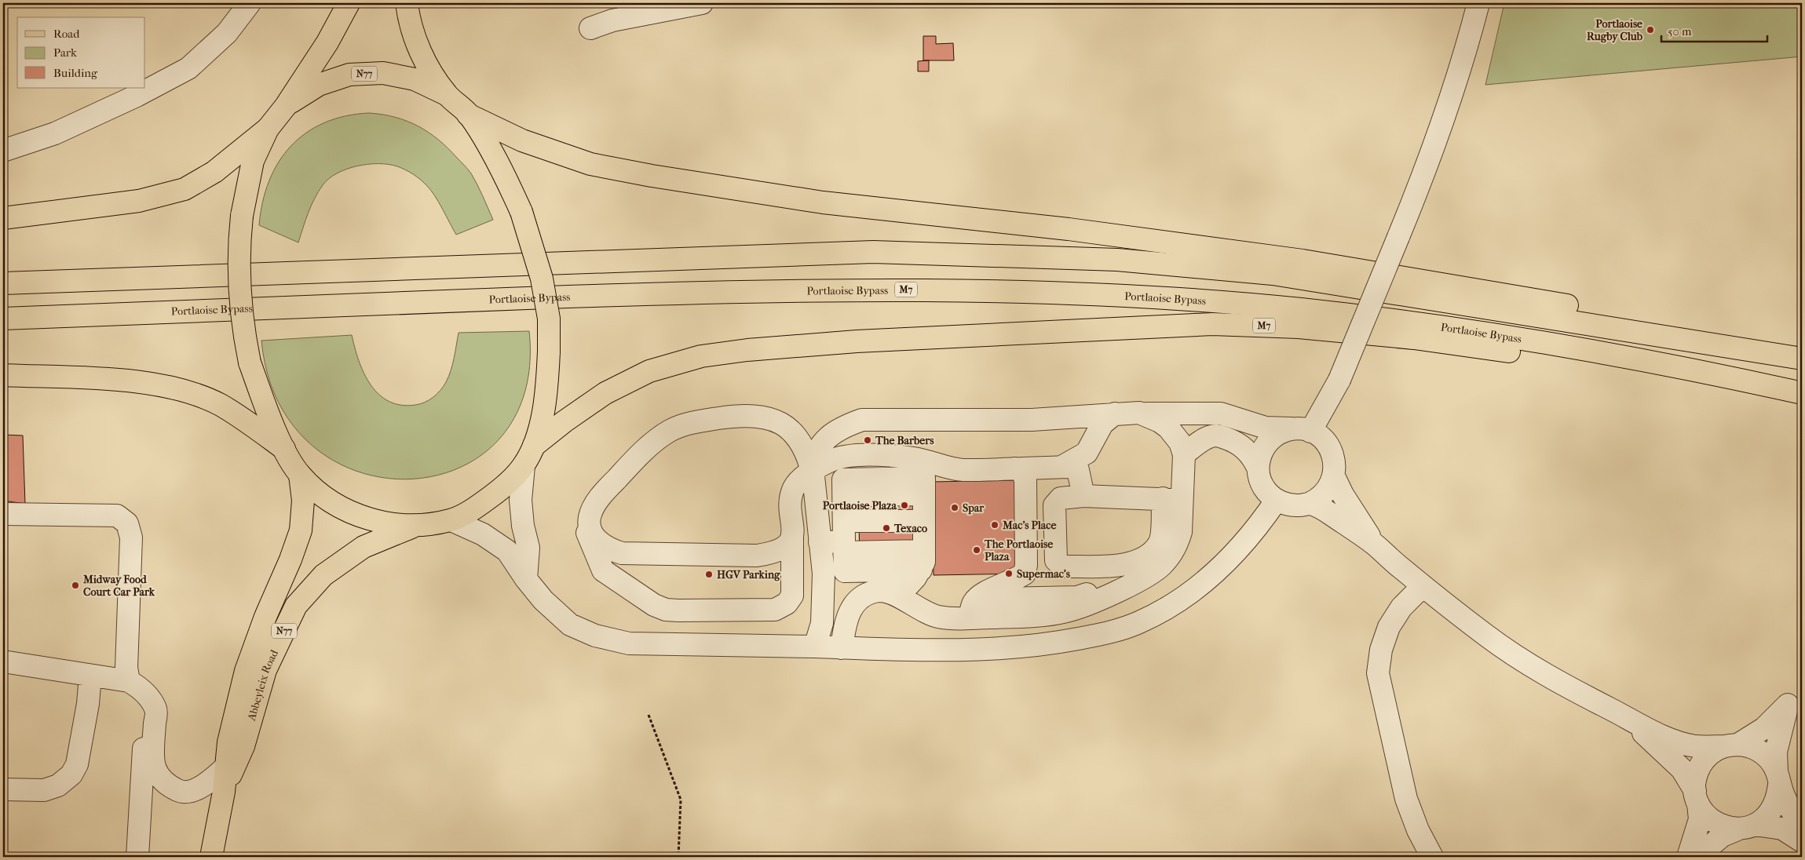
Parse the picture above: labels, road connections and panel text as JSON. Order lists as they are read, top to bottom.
{
  "streets": {
    "main road": [
      "N77",
      "Portlaoise Bypass",
      "M7",
      "Abbeyleix Road"
    ]
  },
  "crossings": [
    ["N77", "M7"],
    ["N77", "Abbeyleix Road"],
    ["Portlaoise Bypass", "M7"]
  ],
  "places": [
    "Portlaoise Rugby Club",
    "The Barbers",
    "Portlaoise Plaza",
    "Spar",
    "Mac's Place",
    "Texaco",
    "The Portlaoise Plaza",
    "Supermac's",
    "HGV Parking",
    "Midway Food Court Car Park"
  ],
  "legend": ["Road", "Park", "Building"],
  "scale_bar": "50 m"
}
